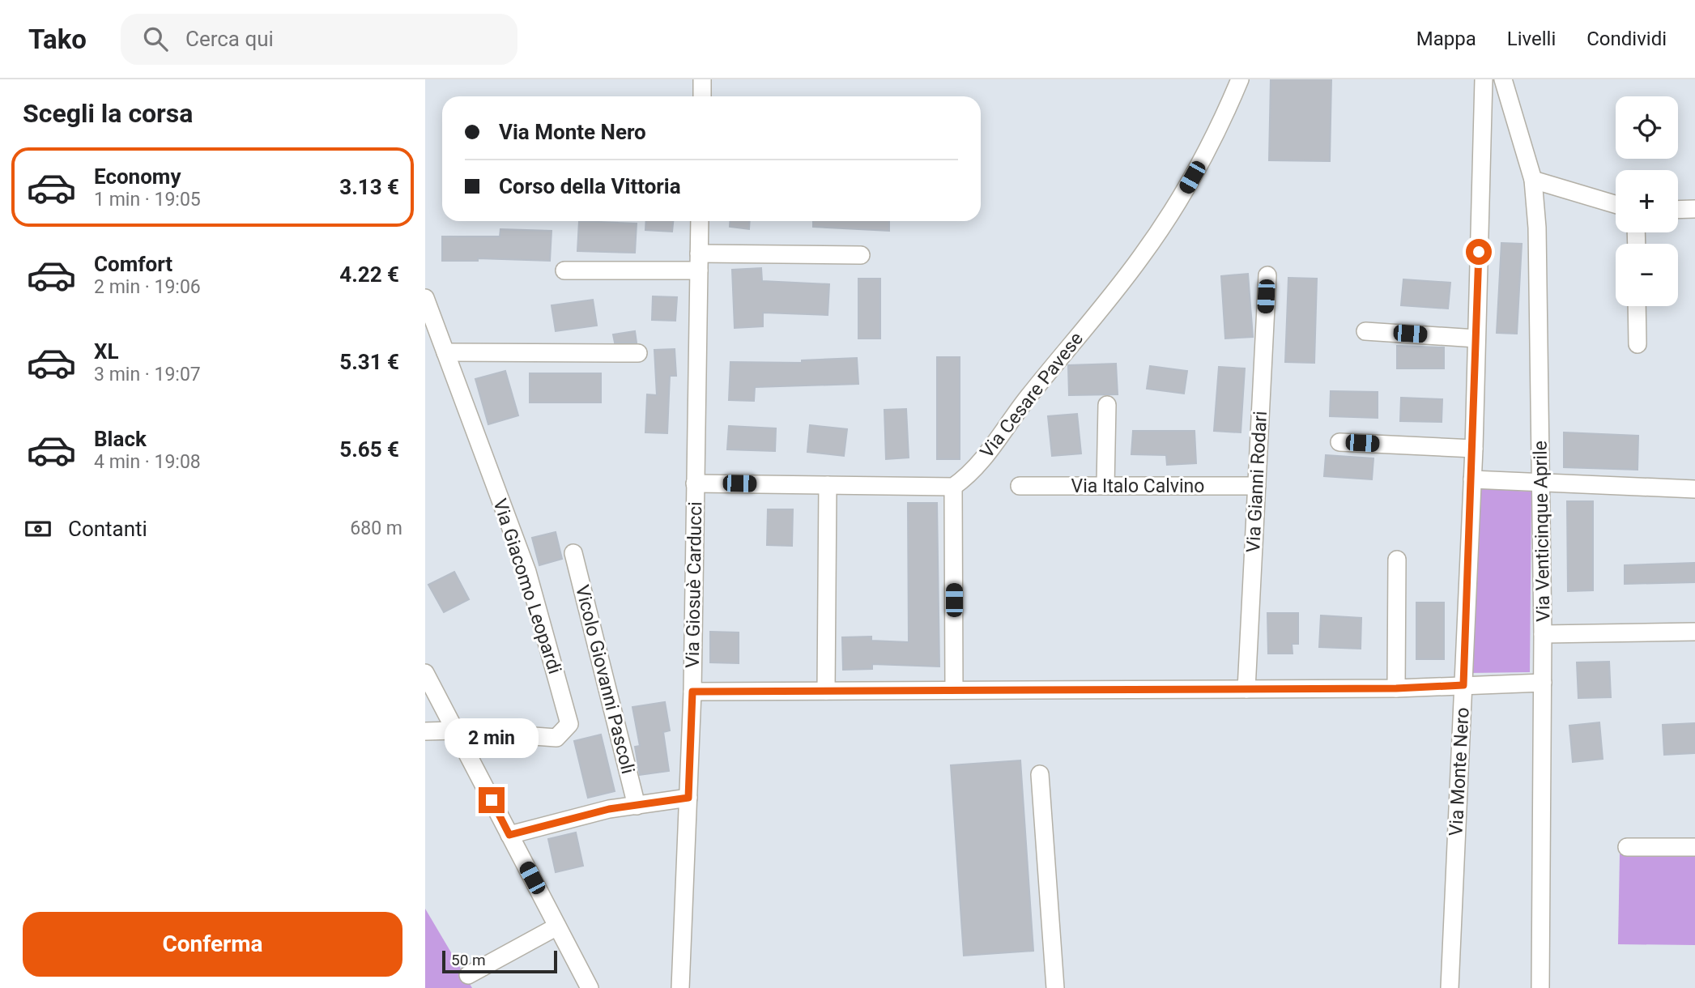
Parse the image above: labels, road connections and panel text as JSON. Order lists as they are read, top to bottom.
{
  "streets": {
    "street": [
      "Via Cesare Pavese",
      "Via Gianni Rodari",
      "Via Italo Calvino",
      "Via Venticinque Aprile",
      "Via Giosuè Carducci",
      "Via Giacomo Leopardi",
      "Vicolo Giovanni Pascoli",
      "Via Monte Nero"
    ]
  },
  "crossings": [
    ["Via Gianni Rodari", "Via Italo Calvino"]
  ],
  "scale_bar": "50 m",
  "page": {
    "header": "Tako",
    "search": "Cerca qui",
    "nav": ["Mappa", "Livelli", "Condividi"],
    "heading": "Scegli la corsa",
    "map_buttons": ["+", "−"],
    "banner": ["Via Monte Nero", "Corso della Vittoria"],
    "list": [
      {
        "name": "Economy",
        "note": "1 min · 19:05",
        "value": "3.13 €"
      },
      {
        "name": "Comfort",
        "note": "2 min · 19:06",
        "value": "4.22 €"
      },
      {
        "name": "XL",
        "note": "3 min · 19:07",
        "value": "5.31 €"
      },
      {
        "name": "Black",
        "note": "4 min · 19:08",
        "value": "5.65 €"
      }
    ],
    "pay": ["Contanti", "680 m"],
    "bubble": "2 min",
    "buttons": "Conferma",
    "scale": "50 m"
  }
}
